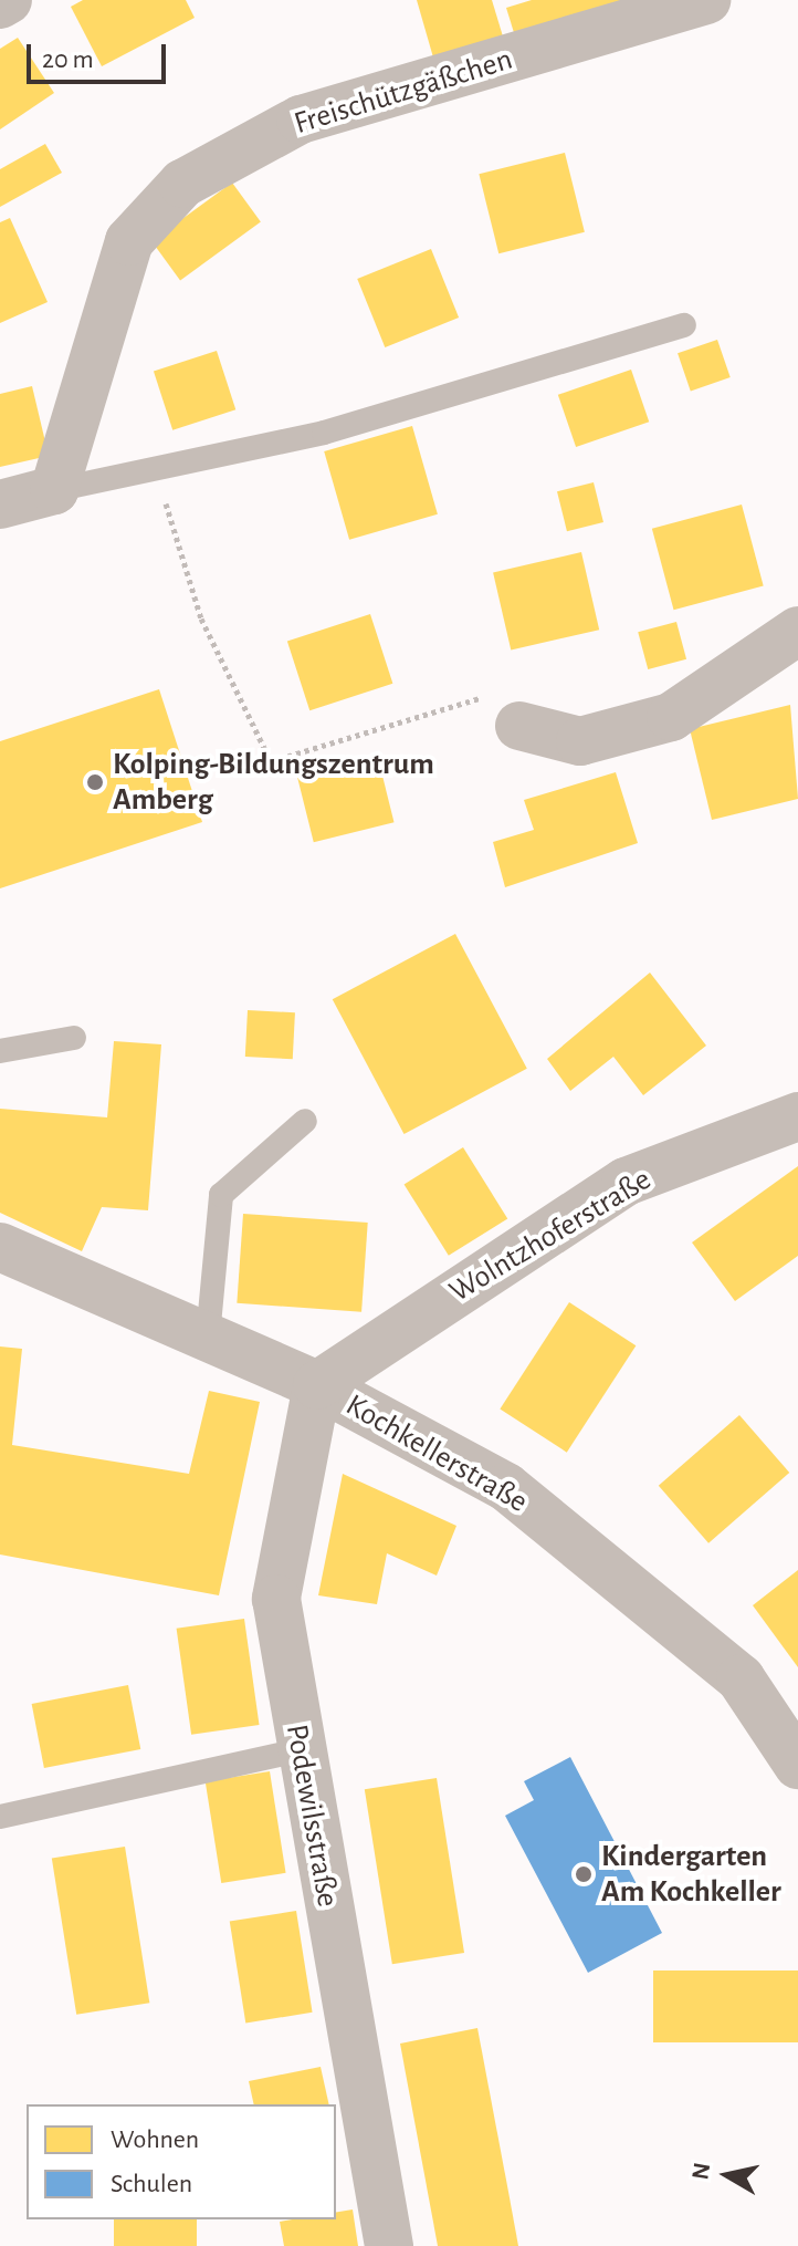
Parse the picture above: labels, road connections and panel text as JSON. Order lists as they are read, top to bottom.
{
  "streets": {
    "street": [
      "Freischützgäßchen",
      "Wolntzhoferstraße",
      "Kochkellerstraße",
      "Podewilsstraße"
    ]
  },
  "crossings": [
    ["Wolntzhoferstraße", "Kochkellerstraße"],
    ["Wolntzhoferstraße", "Podewilsstraße"],
    ["Kochkellerstraße", "Podewilsstraße"]
  ],
  "places": ["Kolping-Bildungszentrum Amberg", "Kindergarten Am Kochkeller"],
  "legend": ["Wohnen", "Schulen"],
  "scale_bar": "20 m",
  "north": "left"
}
